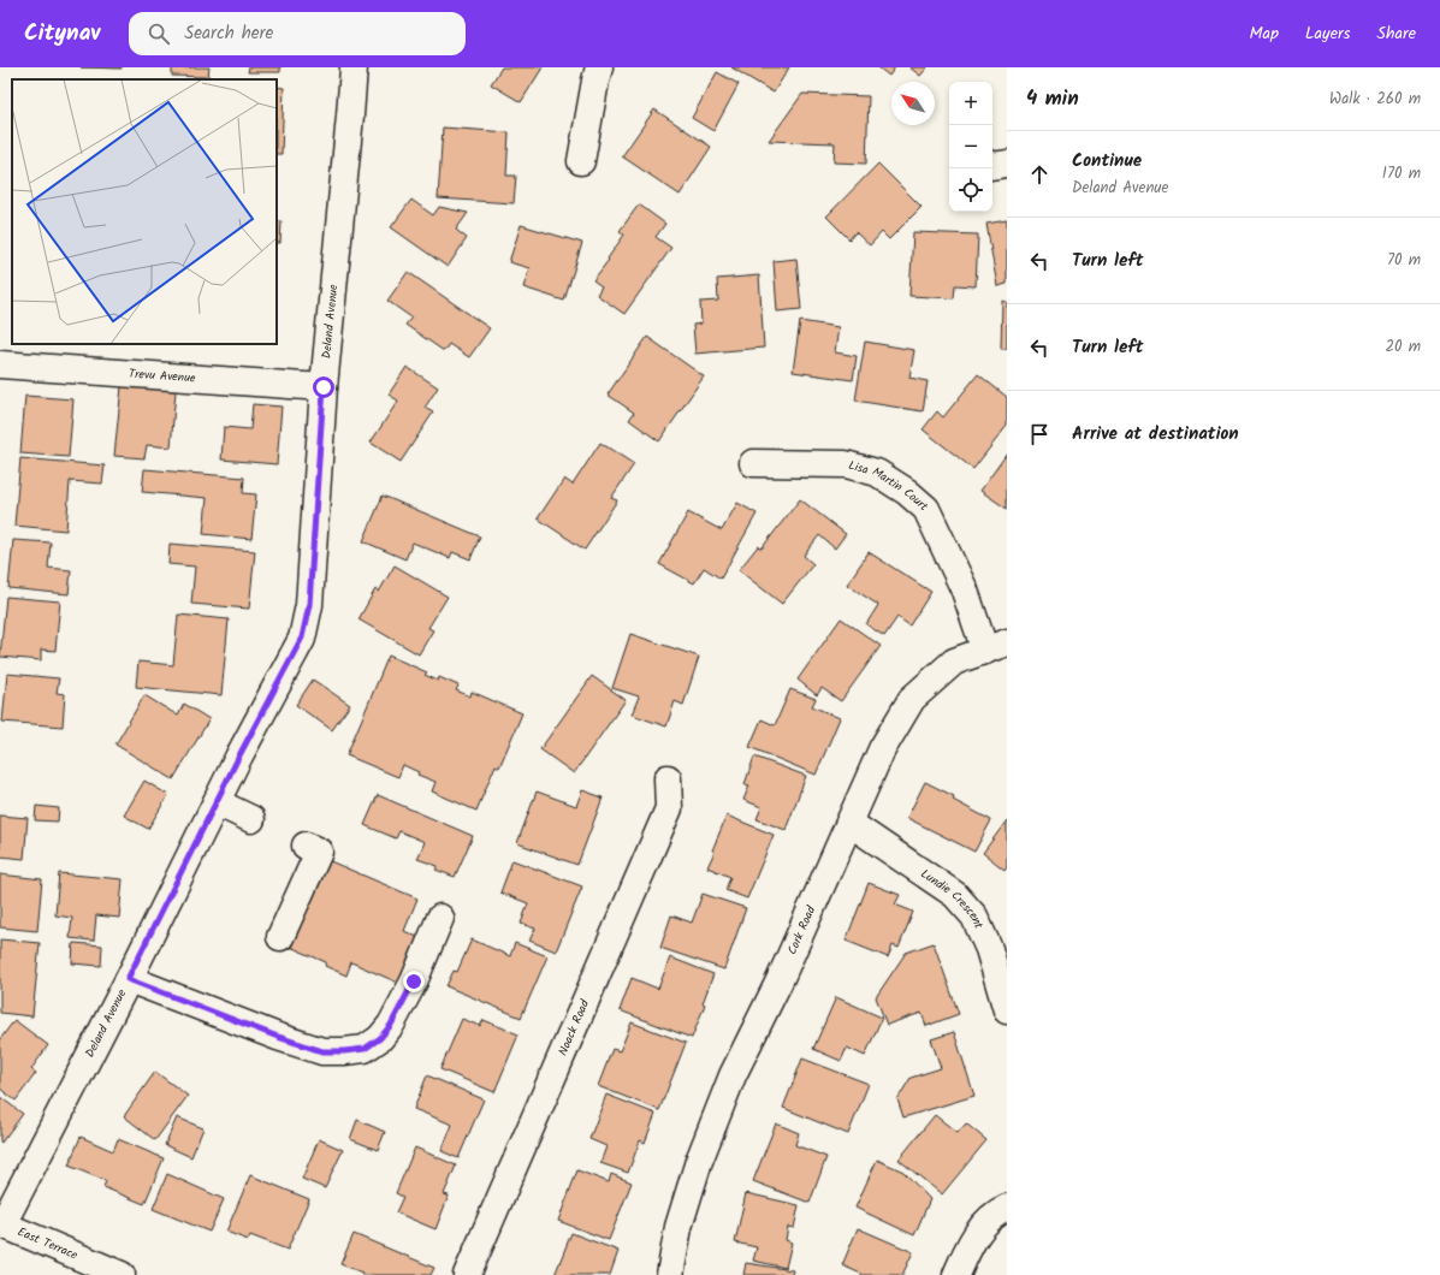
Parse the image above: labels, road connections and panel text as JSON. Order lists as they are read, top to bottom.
{
  "streets": {
    "street": [
      "Deland Avenue",
      "Trevu Avenue",
      "Lisa Martin Court",
      "Lundie Crescent",
      "Cork Road",
      "Noack Road",
      "East Terrace"
    ]
  },
  "crossings": [
    ["Deland Avenue", "Trevu Avenue"],
    ["Deland Avenue", "East Terrace"],
    ["Lisa Martin Court", "Cork Road"],
    ["Lundie Crescent", "Cork Road"]
  ],
  "north": "top left",
  "page": {
    "header": "Citynav",
    "search": "Search here",
    "nav": ["Map", "Layers", "Share"],
    "heading": ["4 min", "Walk · 260 m"],
    "map_buttons": ["+", "−"],
    "list": [
      ["Continue", "Deland Avenue", "170 m"],
      ["Turn left", "70 m"],
      ["Turn left", "20 m"],
      "Arrive at destination"
    ]
  }
}
